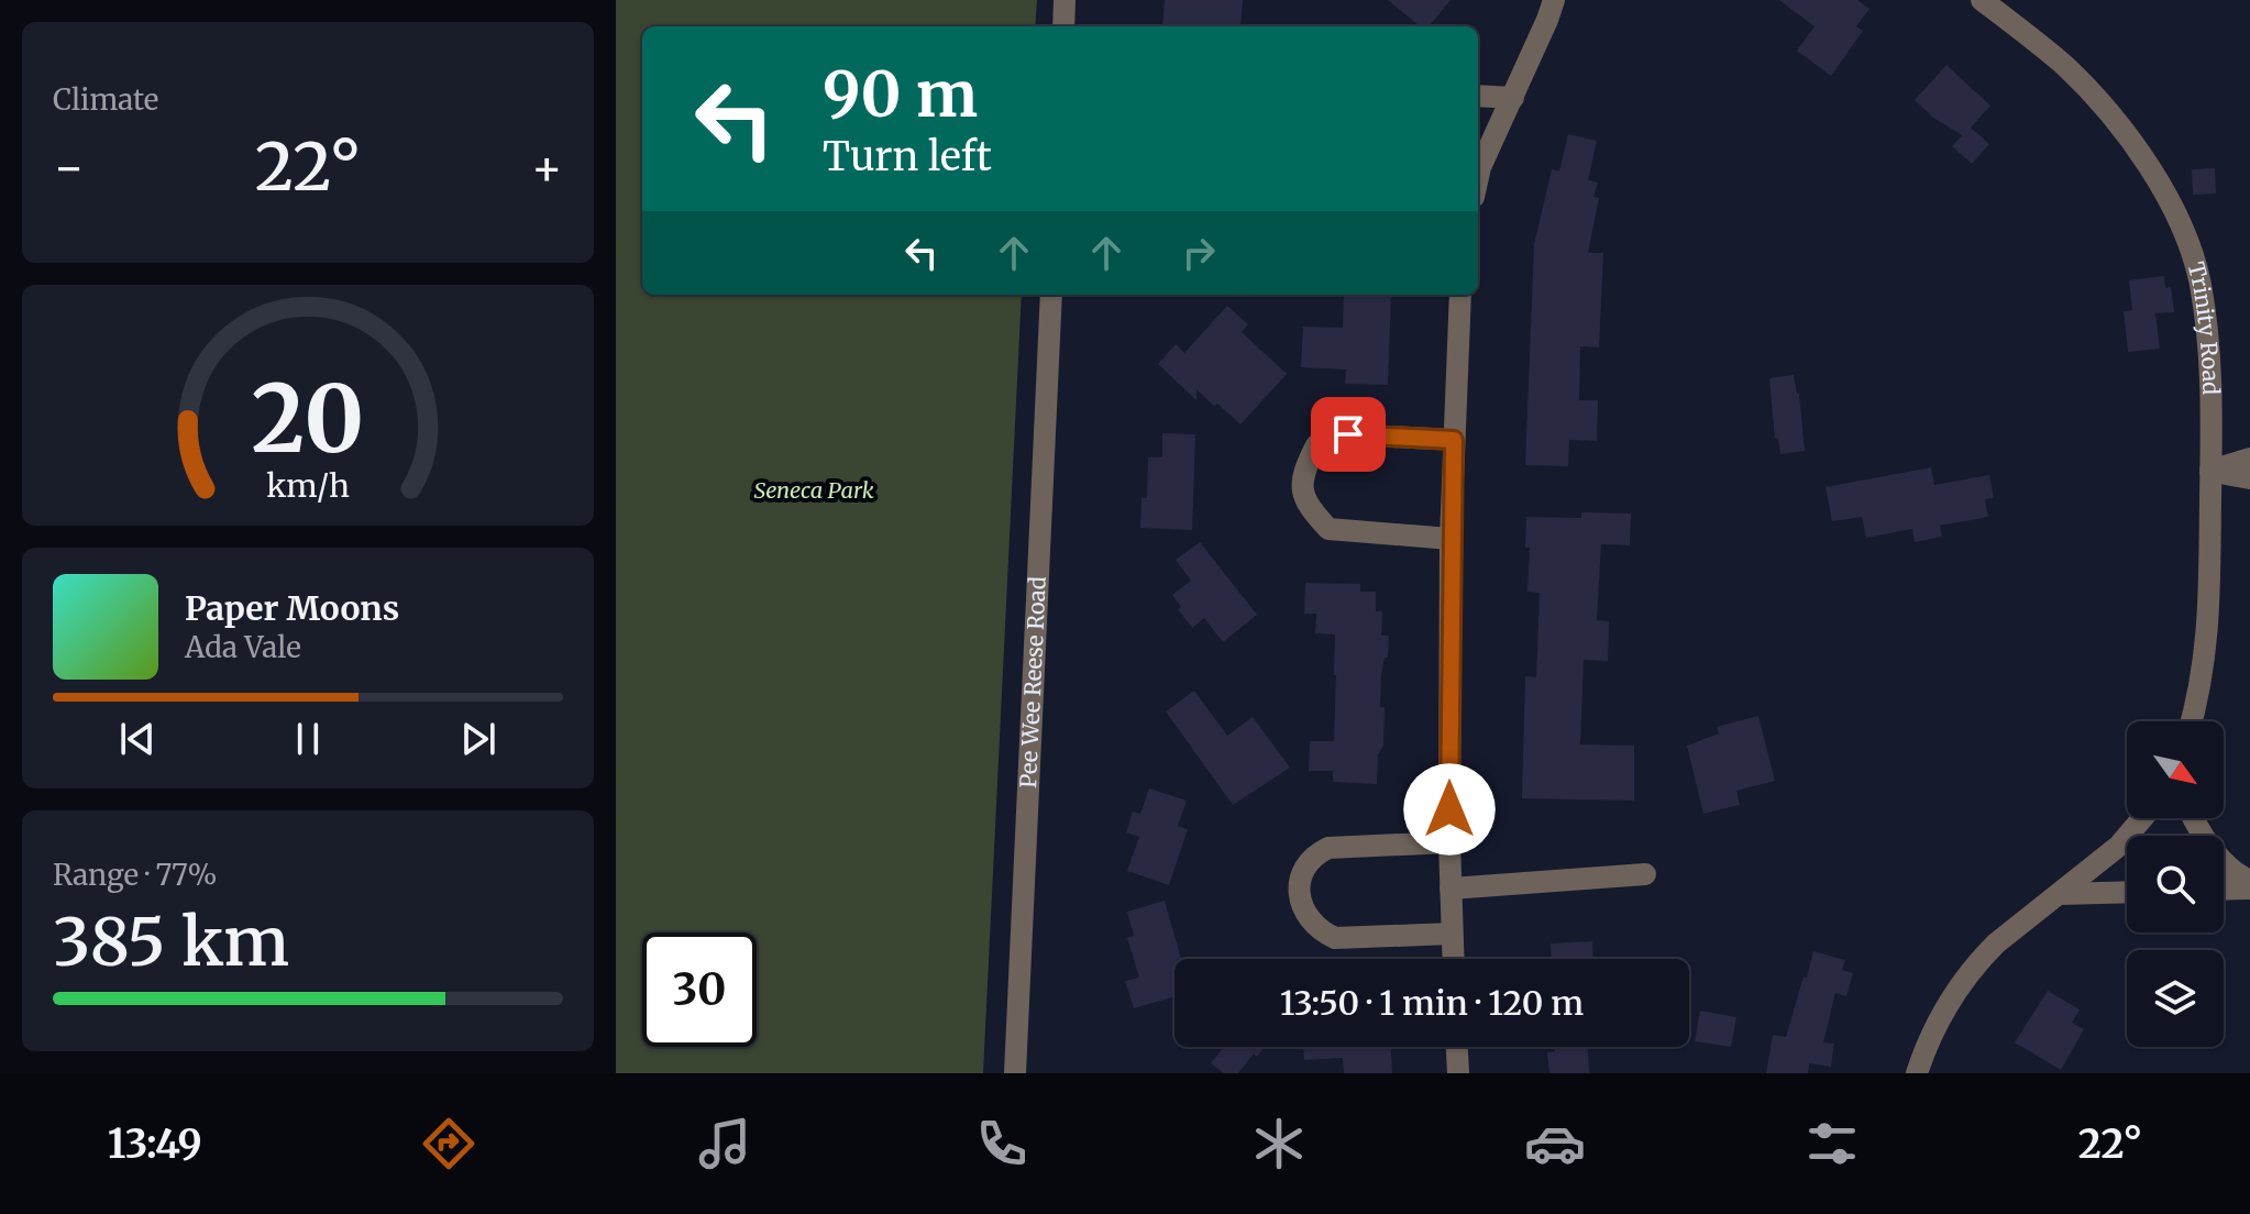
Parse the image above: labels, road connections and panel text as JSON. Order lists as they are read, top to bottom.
{
  "streets": {
    "street": ["Trinity Road", "Pee Wee Reese Road"]
  },
  "parks": ["Seneca Park"],
  "north": "bottom right",
  "page": {
    "tile": [
      "Climate",
      ["Range · 77%", "385 km"]
    ],
    "turn": ["90 m", "Turn left"],
    "heat": ["−", "22°", "+"],
    "song": ["Paper Moons", "Ada Vale"],
    "limit": "30",
    "trip": "13:50 · 1 min · 120 m",
    "tabs": ["13:49", "22°"],
    "gauge": ["20", "km/h"]
  }
}
